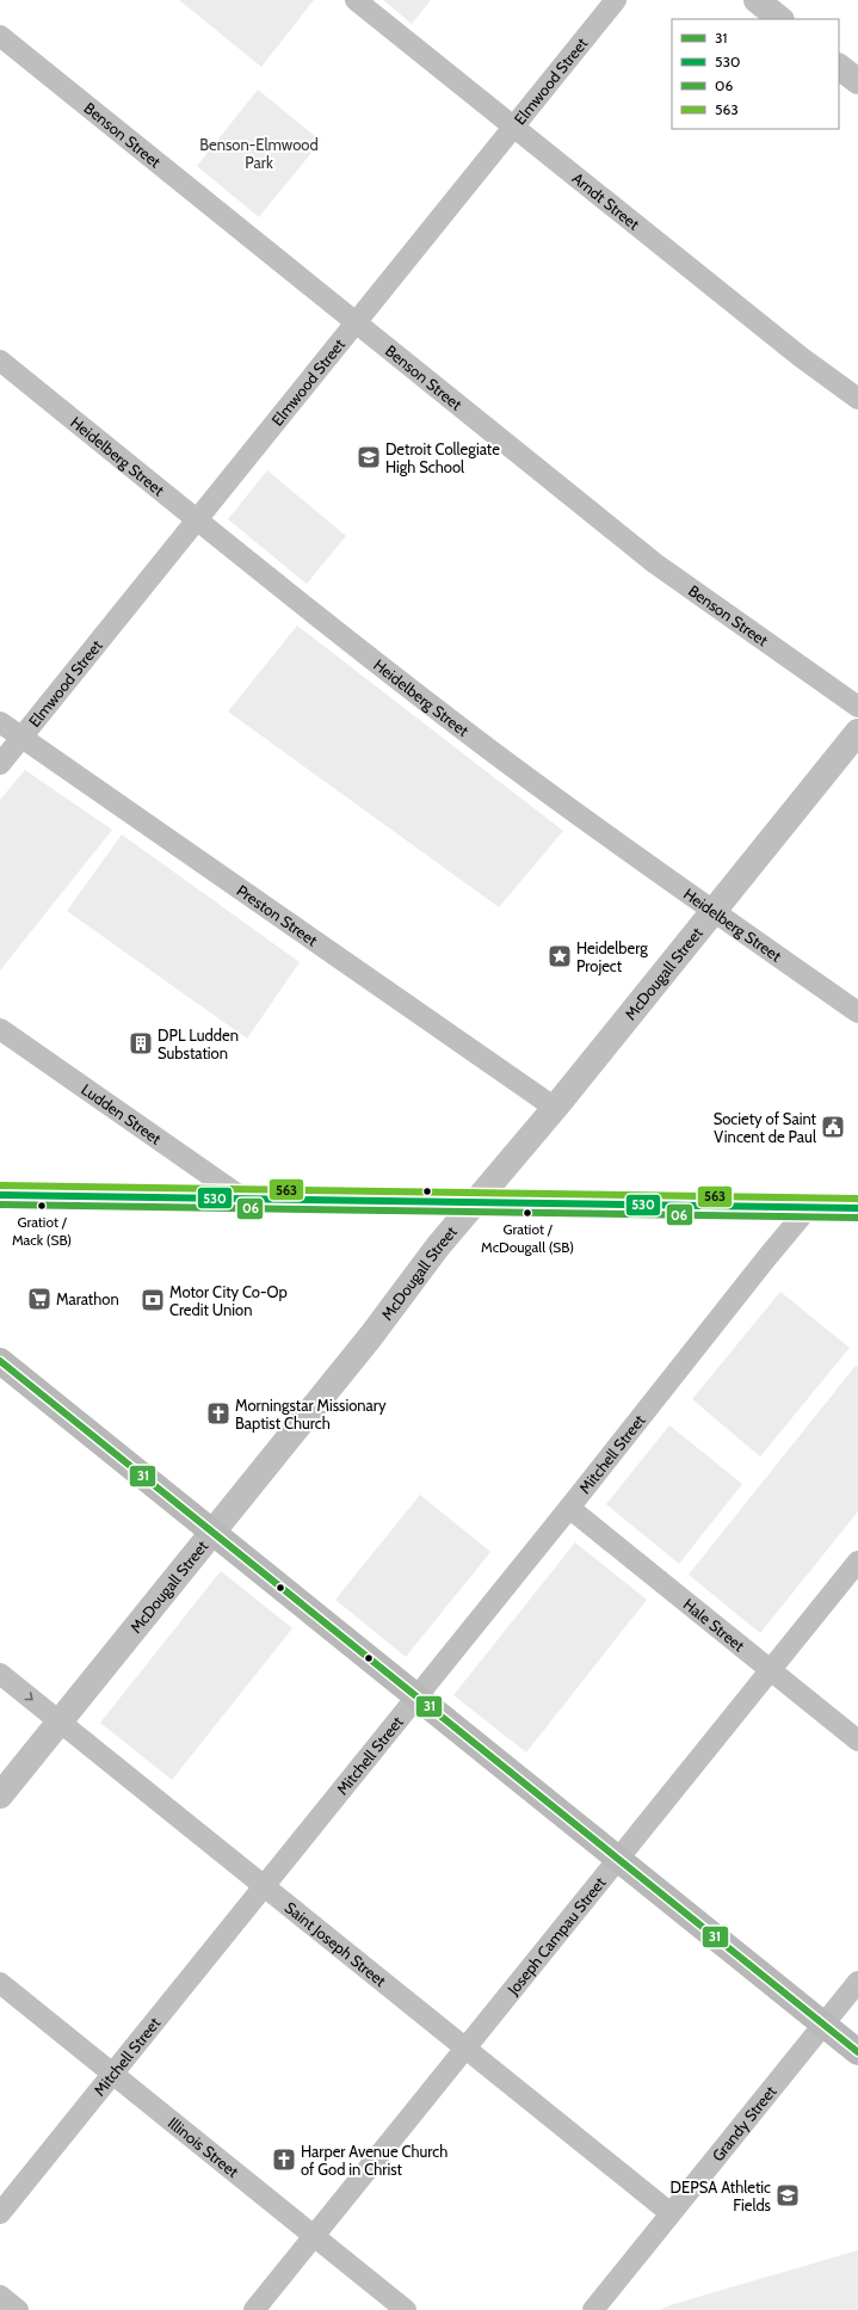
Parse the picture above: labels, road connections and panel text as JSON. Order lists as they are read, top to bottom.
{
  "streets": {
    "street": [
      "Elmwood Street",
      "Benson Street",
      "Arndt Street",
      "Heidelberg Street",
      "Preston Street",
      "McDougall Street",
      "Ludden Street",
      "Mitchell Street",
      "Hale Street",
      "Joseph Campau Street",
      "Saint Joseph Street",
      "Grandy Street",
      "Illinois Street"
    ]
  },
  "crossings": [
    ["Elmwood Street", "Benson Street"],
    ["Elmwood Street", "Arndt Street"],
    ["Elmwood Street", "Heidelberg Street"],
    ["Elmwood Street", "Preston Street"],
    ["Heidelberg Street", "McDougall Street"],
    ["Preston Street", "McDougall Street"],
    ["McDougall Street", "Saint Joseph Street"],
    ["Mitchell Street", "Hale Street"],
    ["Mitchell Street", "Saint Joseph Street"],
    ["Mitchell Street", "Illinois Street"],
    ["Hale Street", "Joseph Campau Street"],
    ["Joseph Campau Street", "Saint Joseph Street"],
    ["Joseph Campau Street", "Illinois Street"],
    ["Saint Joseph Street", "Grandy Street"]
  ],
  "parks": ["Benson-Elmwood Park"],
  "places": {
    "school or university": ["Detroit Collegiate High School", "DEPSA Athletic Fields"],
    "place": ["Heidelberg Project"],
    "building": ["DPL Ludden Substation"],
    "public building": ["Society of Saint Vincent de Paul"],
    "other": ["Gratiot / Mack (SB)", "Gratiot / McDougall (SB)"],
    "supermarket": ["Marathon"],
    "bank": ["Motor City Co-Op Credit Union"],
    "church": ["Morningstar Missionary Baptist Church", "Harper Avenue Church of God in Christ"]
  },
  "lines": [
    "transit line 563",
    "transit line 530",
    "transit line 06",
    "transit line 31"
  ],
  "legend": [
    "31",
    "530",
    "06",
    "563"
  ]
}
